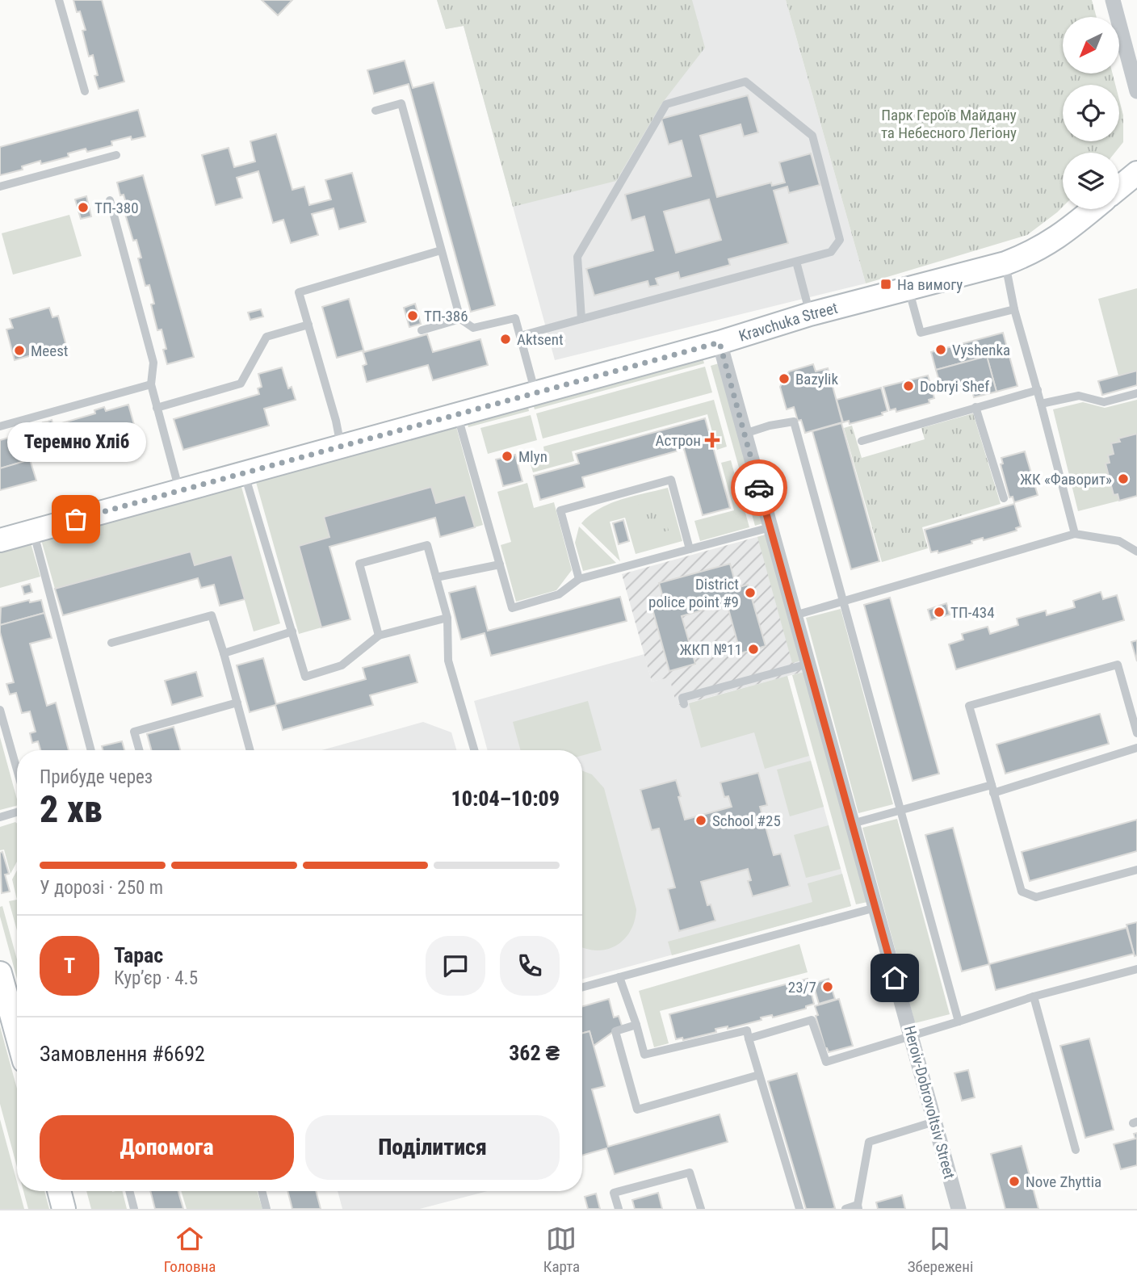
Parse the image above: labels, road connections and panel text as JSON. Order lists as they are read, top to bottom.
{
  "streets": {
    "street": ["Kravchuka Street", "Heroiv-Dobrovoltsiv Street"]
  },
  "crossings": [
    ["Kravchuka Street", "Heroiv-Dobrovoltsiv Street"]
  ],
  "parks": ["Парк Героїв Майдану та Небесного Легіону"],
  "places": {
    "other": [
      "ТП-380",
      "ТП-386",
      "Aktsent",
      "Vyshenka",
      "Meest",
      "Bazylik",
      "Dobryi Shef",
      "Mlyn",
      "ЖК «Фаворит»",
      "Теремно Хліб",
      "District police point #9",
      "ТП-434",
      "ЖКП №11",
      "School #25",
      "23/7",
      "Nove Zhyttia"
    ],
    "transit": ["На вимогу"],
    "health": ["Астрон"]
  },
  "north": "bottom left",
  "page": {
    "bubble": "Теремно Хліб",
    "heading": ["2 хв", "Прибуде через", "10:04–10:09"],
    "panel": [
      "Тарас",
      "Кур’єр · 4.5",
      "Замовлення #6692",
      "362 ₴"
    ],
    "bar": "У дорозі · 250 m",
    "round": "Т",
    "buttons": ["Допомога", "Поділитися"],
    "tabs": ["Головна", "Карта", "Збережені"]
  }
}
